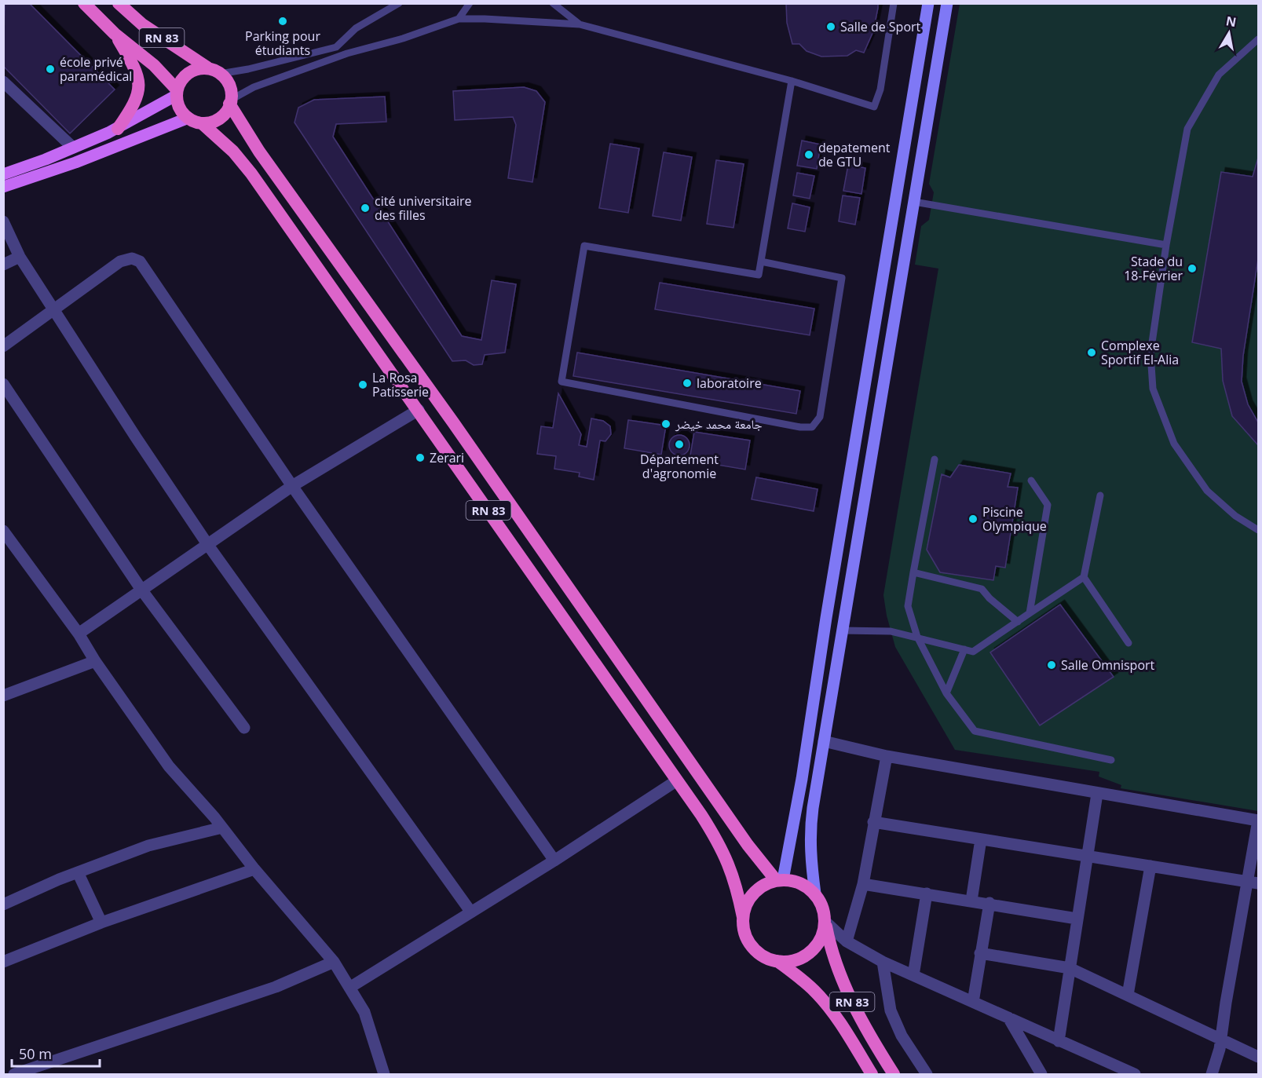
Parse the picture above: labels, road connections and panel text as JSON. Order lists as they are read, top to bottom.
{
  "streets": {
    "highway": ["RN 83"]
  },
  "places": [
    "Parking pour étudiants",
    "Salle de Sport",
    "école privé paramédical",
    "depatement de GTU",
    "cité universitaire des filles",
    "Stade du 18-Février",
    "Complexe Sportif El-Alia",
    "laboratoire",
    "La Rosa Patisserie",
    "جامعة محمد خيضر",
    "Département d'agronomie",
    "Zerari",
    "Piscine Olympique",
    "Salle Omnisport"
  ],
  "scale_bar": "50 m",
  "north": "top"
}
